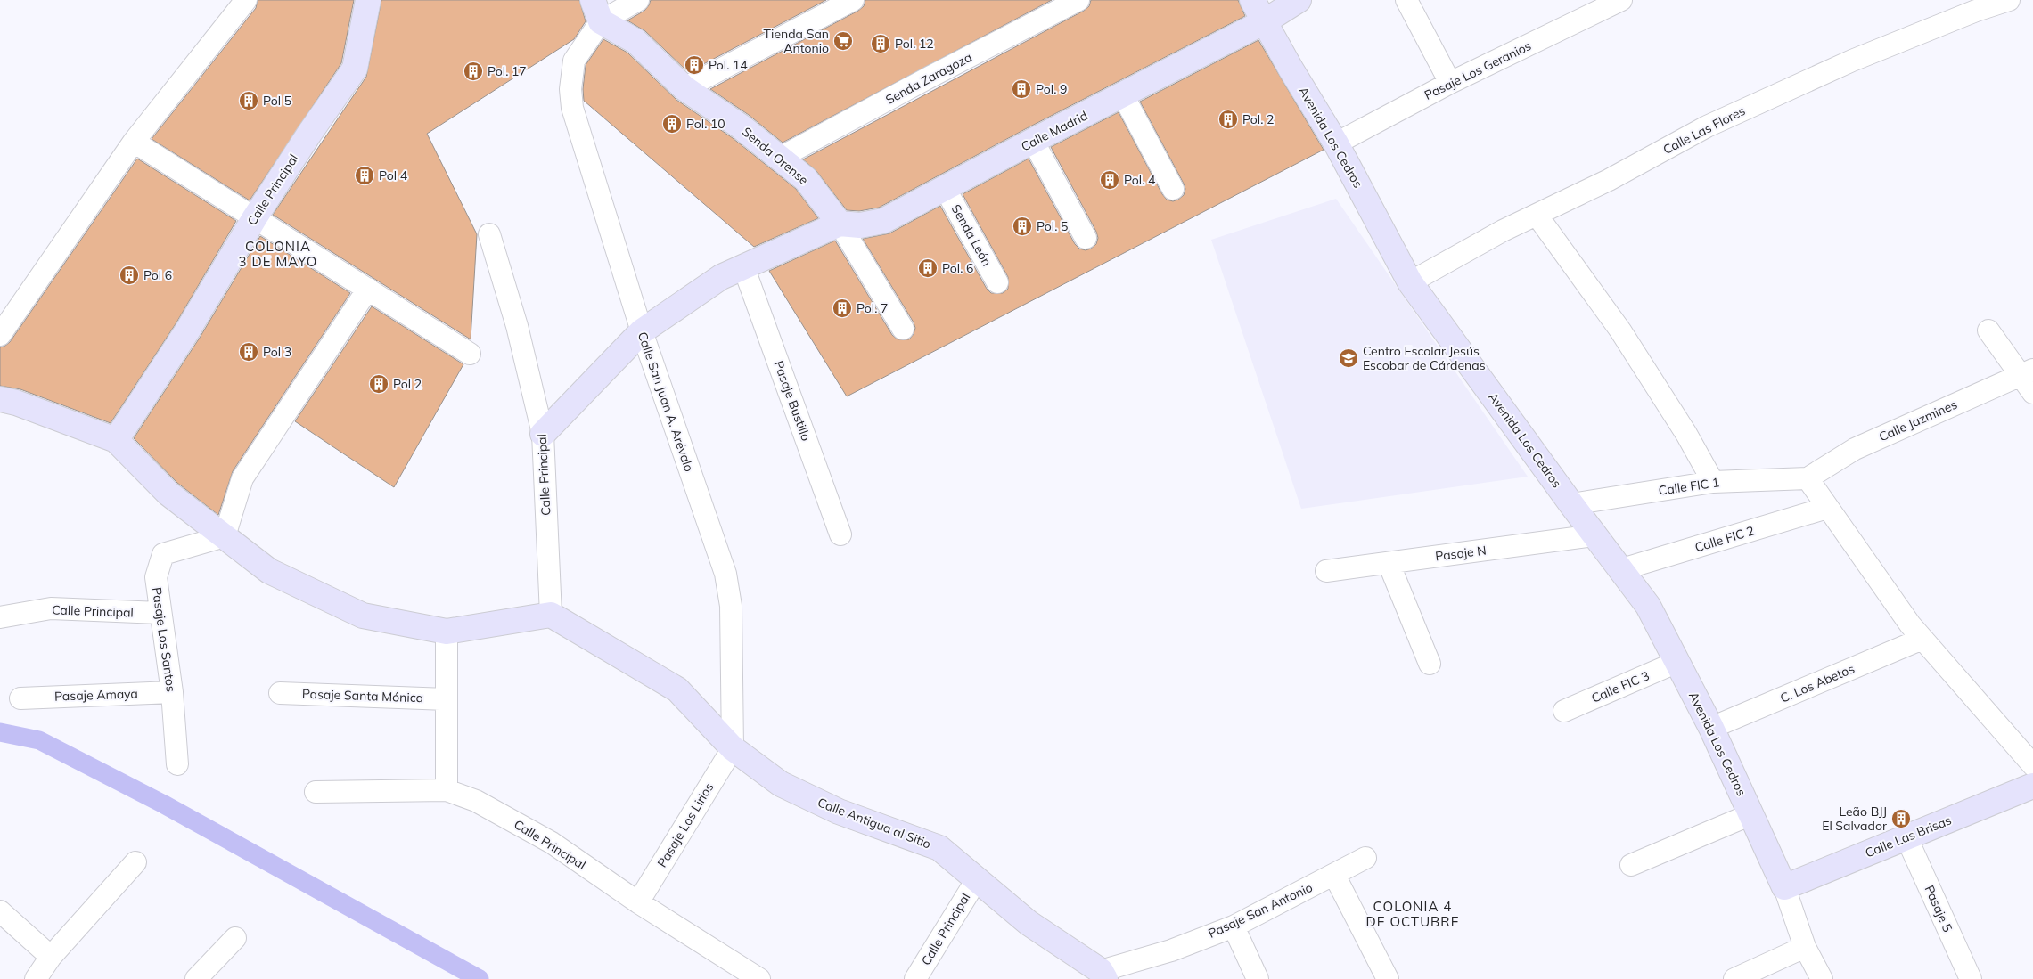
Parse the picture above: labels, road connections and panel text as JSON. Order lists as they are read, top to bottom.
{
  "streets": {
    "street": [
      "Pasaje Los Geranios",
      "Senda Zaragoza",
      "Calle Las Flores",
      "Calle Madrid",
      "Avenida Los Cedros",
      "Senda Orense",
      "Calle Principal",
      "Senda León",
      "Pasaje Bustillo",
      "Calle San Juan A. Arévalo",
      "Calle Jazmines",
      "Calle FIC 1",
      "Calle FIC 2",
      "Pasaje N",
      "Pasaje Los Santos",
      "C. Los Abetos",
      "Calle FIC 3",
      "Pasaje Amaya",
      "Pasaje Santa Mónica",
      "Calle Antigua al Sitio",
      "Pasaje Los Lirios",
      "Calle Las Brisas",
      "Pasaje 5",
      "Pasaje San Antonio"
    ]
  },
  "crossings": [
    ["Pasaje Los Geranios", "Avenida Los Cedros"],
    ["Senda Zaragoza", "Senda Orense"],
    ["Calle Las Flores", "Avenida Los Cedros"],
    ["Calle Madrid", "Avenida Los Cedros"],
    ["Calle Madrid", "Senda Orense"],
    ["Calle Madrid", "Senda León"],
    ["Avenida Los Cedros", "Calle FIC 1"],
    ["Avenida Los Cedros", "Calle FIC 2"],
    ["Avenida Los Cedros", "Pasaje N"],
    ["Avenida Los Cedros", "C. Los Abetos"],
    ["Avenida Los Cedros", "Calle FIC 3"],
    ["Avenida Los Cedros", "Calle Las Brisas"],
    ["Senda Orense", "Calle San Juan A. Arévalo"],
    ["Calle Principal", "Pasaje Los Santos"],
    ["Calle Principal", "Calle Antigua al Sitio"],
    ["Calle Principal", "Pasaje Los Lirios"],
    ["Calle San Juan A. Arévalo", "Calle Antigua al Sitio"],
    ["Calle San Juan A. Arévalo", "Pasaje Los Lirios"],
    ["Calle Jazmines", "Calle FIC 1"],
    ["Pasaje Los Santos", "Pasaje Amaya"],
    ["Calle Antigua al Sitio", "Pasaje Los Lirios"],
    ["Calle Antigua al Sitio", "Pasaje San Antonio"],
    ["Calle Las Brisas", "Pasaje 5"]
  ],
  "districts": ["COLONIA 3 DE MAYO", "COLONIA 4 DE OCTUBRE"],
  "places": {
    "supermarket": ["Tienda San Antonio"],
    "building": [
      "Pol. 12",
      "Pol. 14",
      "Pol. 17",
      "Pol. 9",
      "Pol 5",
      "Pol. 2",
      "Pol. 10",
      "Pol 4",
      "Pol. 4",
      "Pol. 5",
      "Pol. 6",
      "Pol 6",
      "Pol. 7",
      "Pol 3",
      "Pol 2",
      "Leão BJJ El Salvador"
    ],
    "school or university": ["Centro Escolar Jesús Escobar de Cárdenas"]
  }
}
